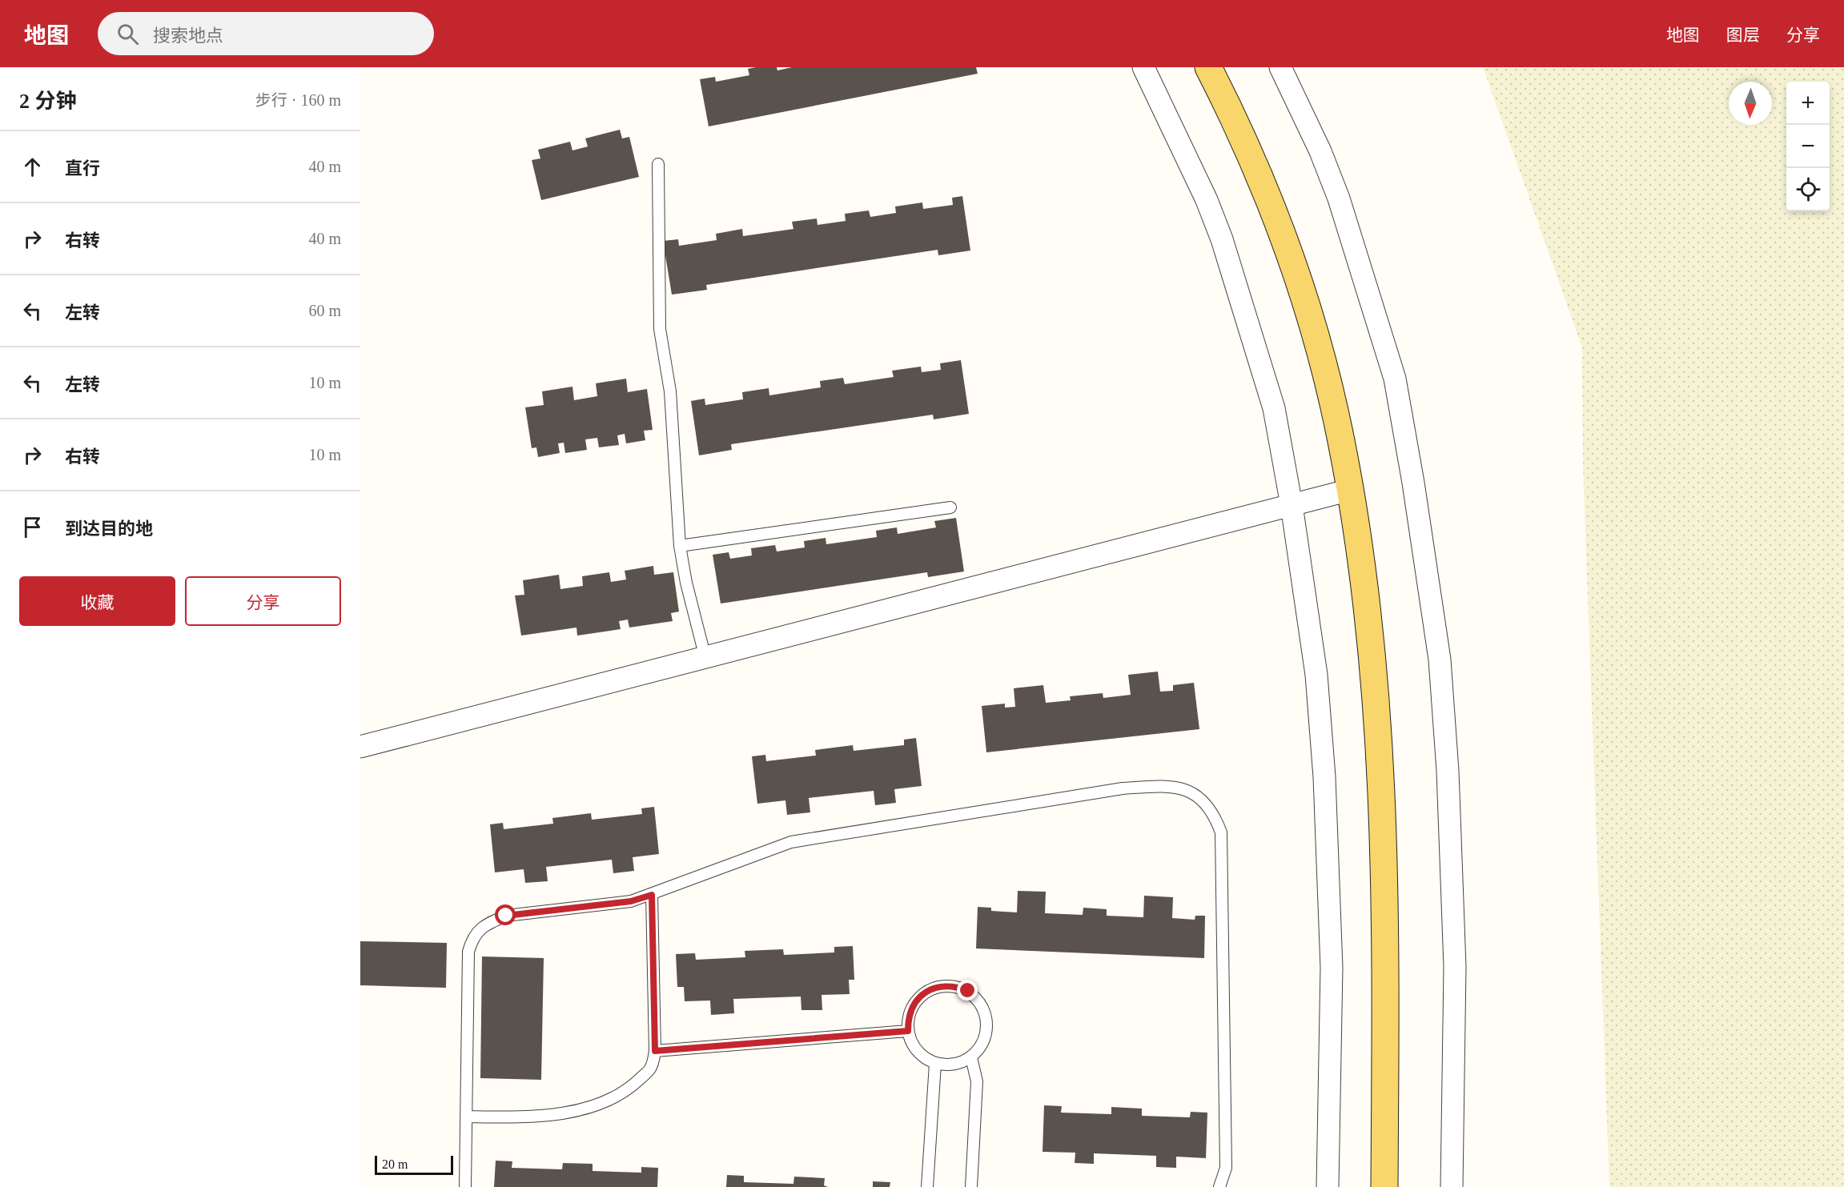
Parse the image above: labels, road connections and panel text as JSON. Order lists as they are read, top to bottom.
{
  "scale_bar": "20 m",
  "north": "bottom",
  "page": {
    "header": "地图",
    "search": "搜索地点",
    "nav": ["地图", "图层", "分享"],
    "heading": ["2 分钟", "步行 · 160 m"],
    "map_buttons": ["+", "−"],
    "list": [
      ["直行", "40 m"],
      ["右转", "40 m"],
      ["左转", "60 m"],
      ["左转", "10 m"],
      ["右转", "10 m"],
      "到达目的地"
    ],
    "buttons": ["收藏", "分享"],
    "scale": "20 m"
  }
}
